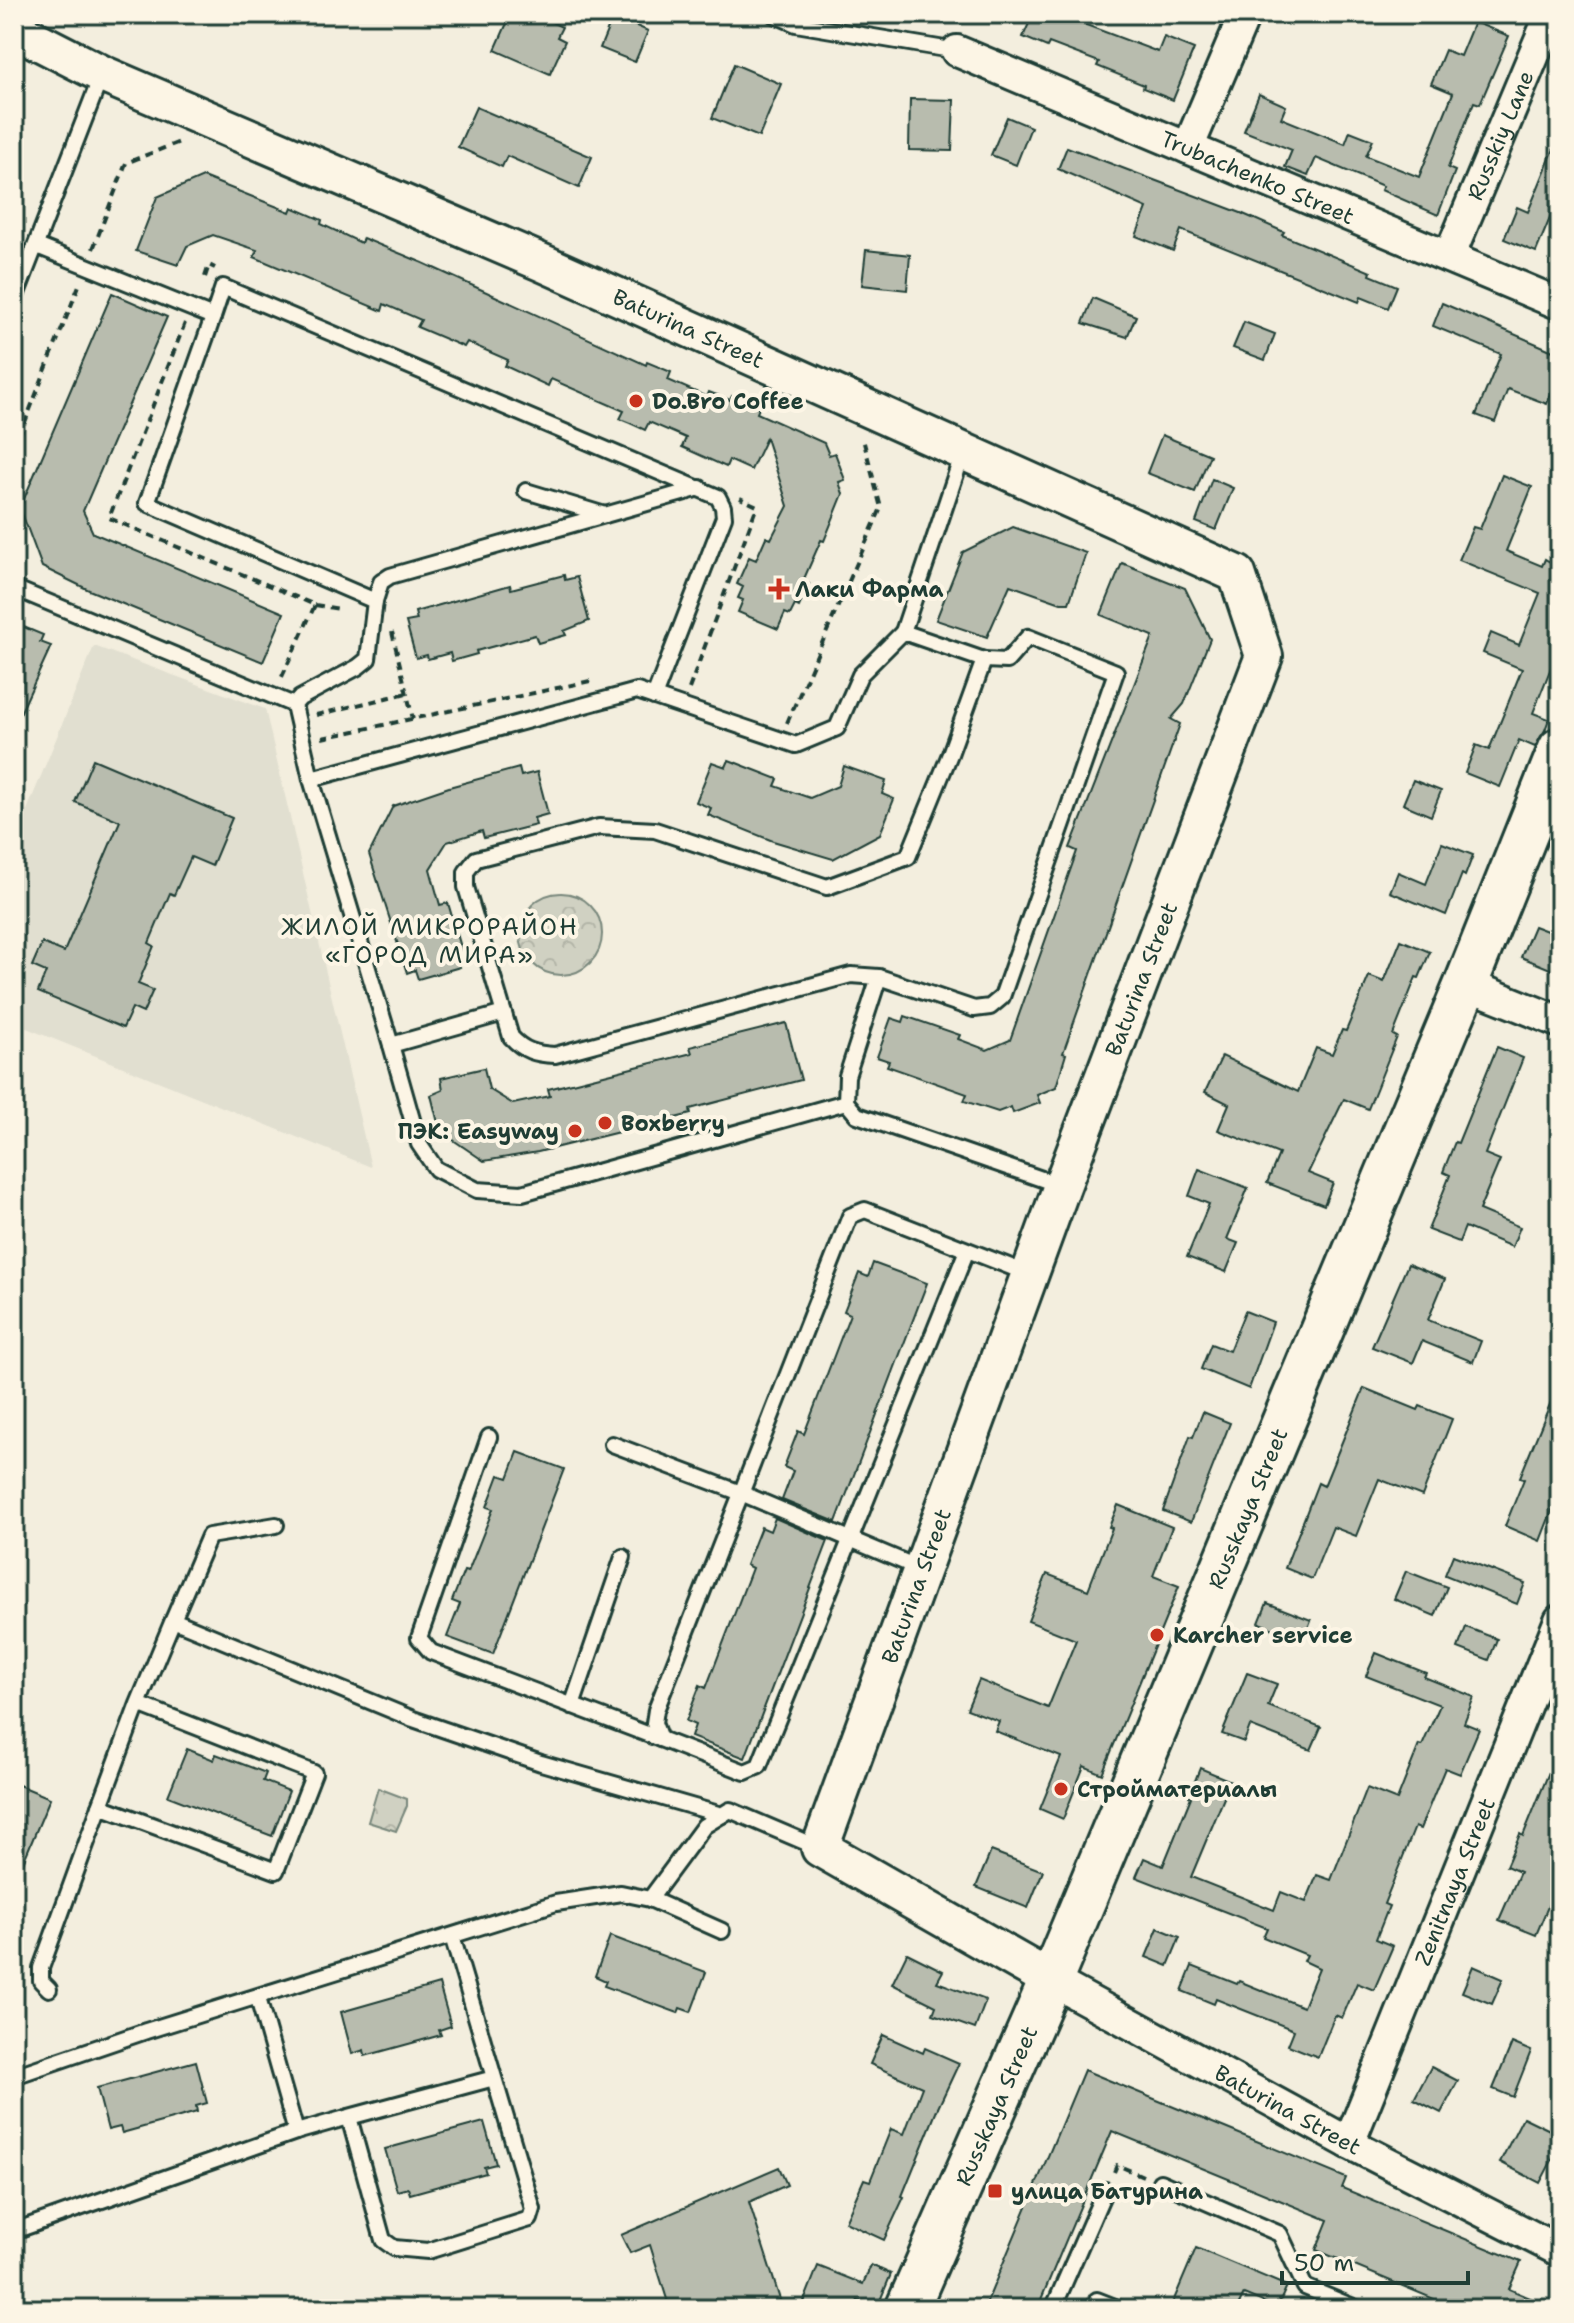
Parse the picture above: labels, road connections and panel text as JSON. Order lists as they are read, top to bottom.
{
  "streets": {
    "main road": ["Russkaya Street"],
    "street": [
      "Russkiy Lane",
      "Trubachenko Street",
      "Baturina Street",
      "Zenitnaya Street"
    ]
  },
  "crossings": [
    ["Russkiy Lane", "Trubachenko Street"],
    ["Baturina Street", "Russkaya Street"],
    ["Baturina Street", "Zenitnaya Street"]
  ],
  "districts": ["ЖИЛОЙ МИКРОРАЙОН «ГОРОД МИРА»"],
  "places": {
    "other": [
      "Do.Bro Coffee",
      "Boxberry",
      "ПЭК: Easyway",
      "Karcher service",
      "Стройматериалы"
    ],
    "health": ["Лаки Фарма"],
    "transit": ["улица Батурина"]
  },
  "scale_bar": "50 m"
}
